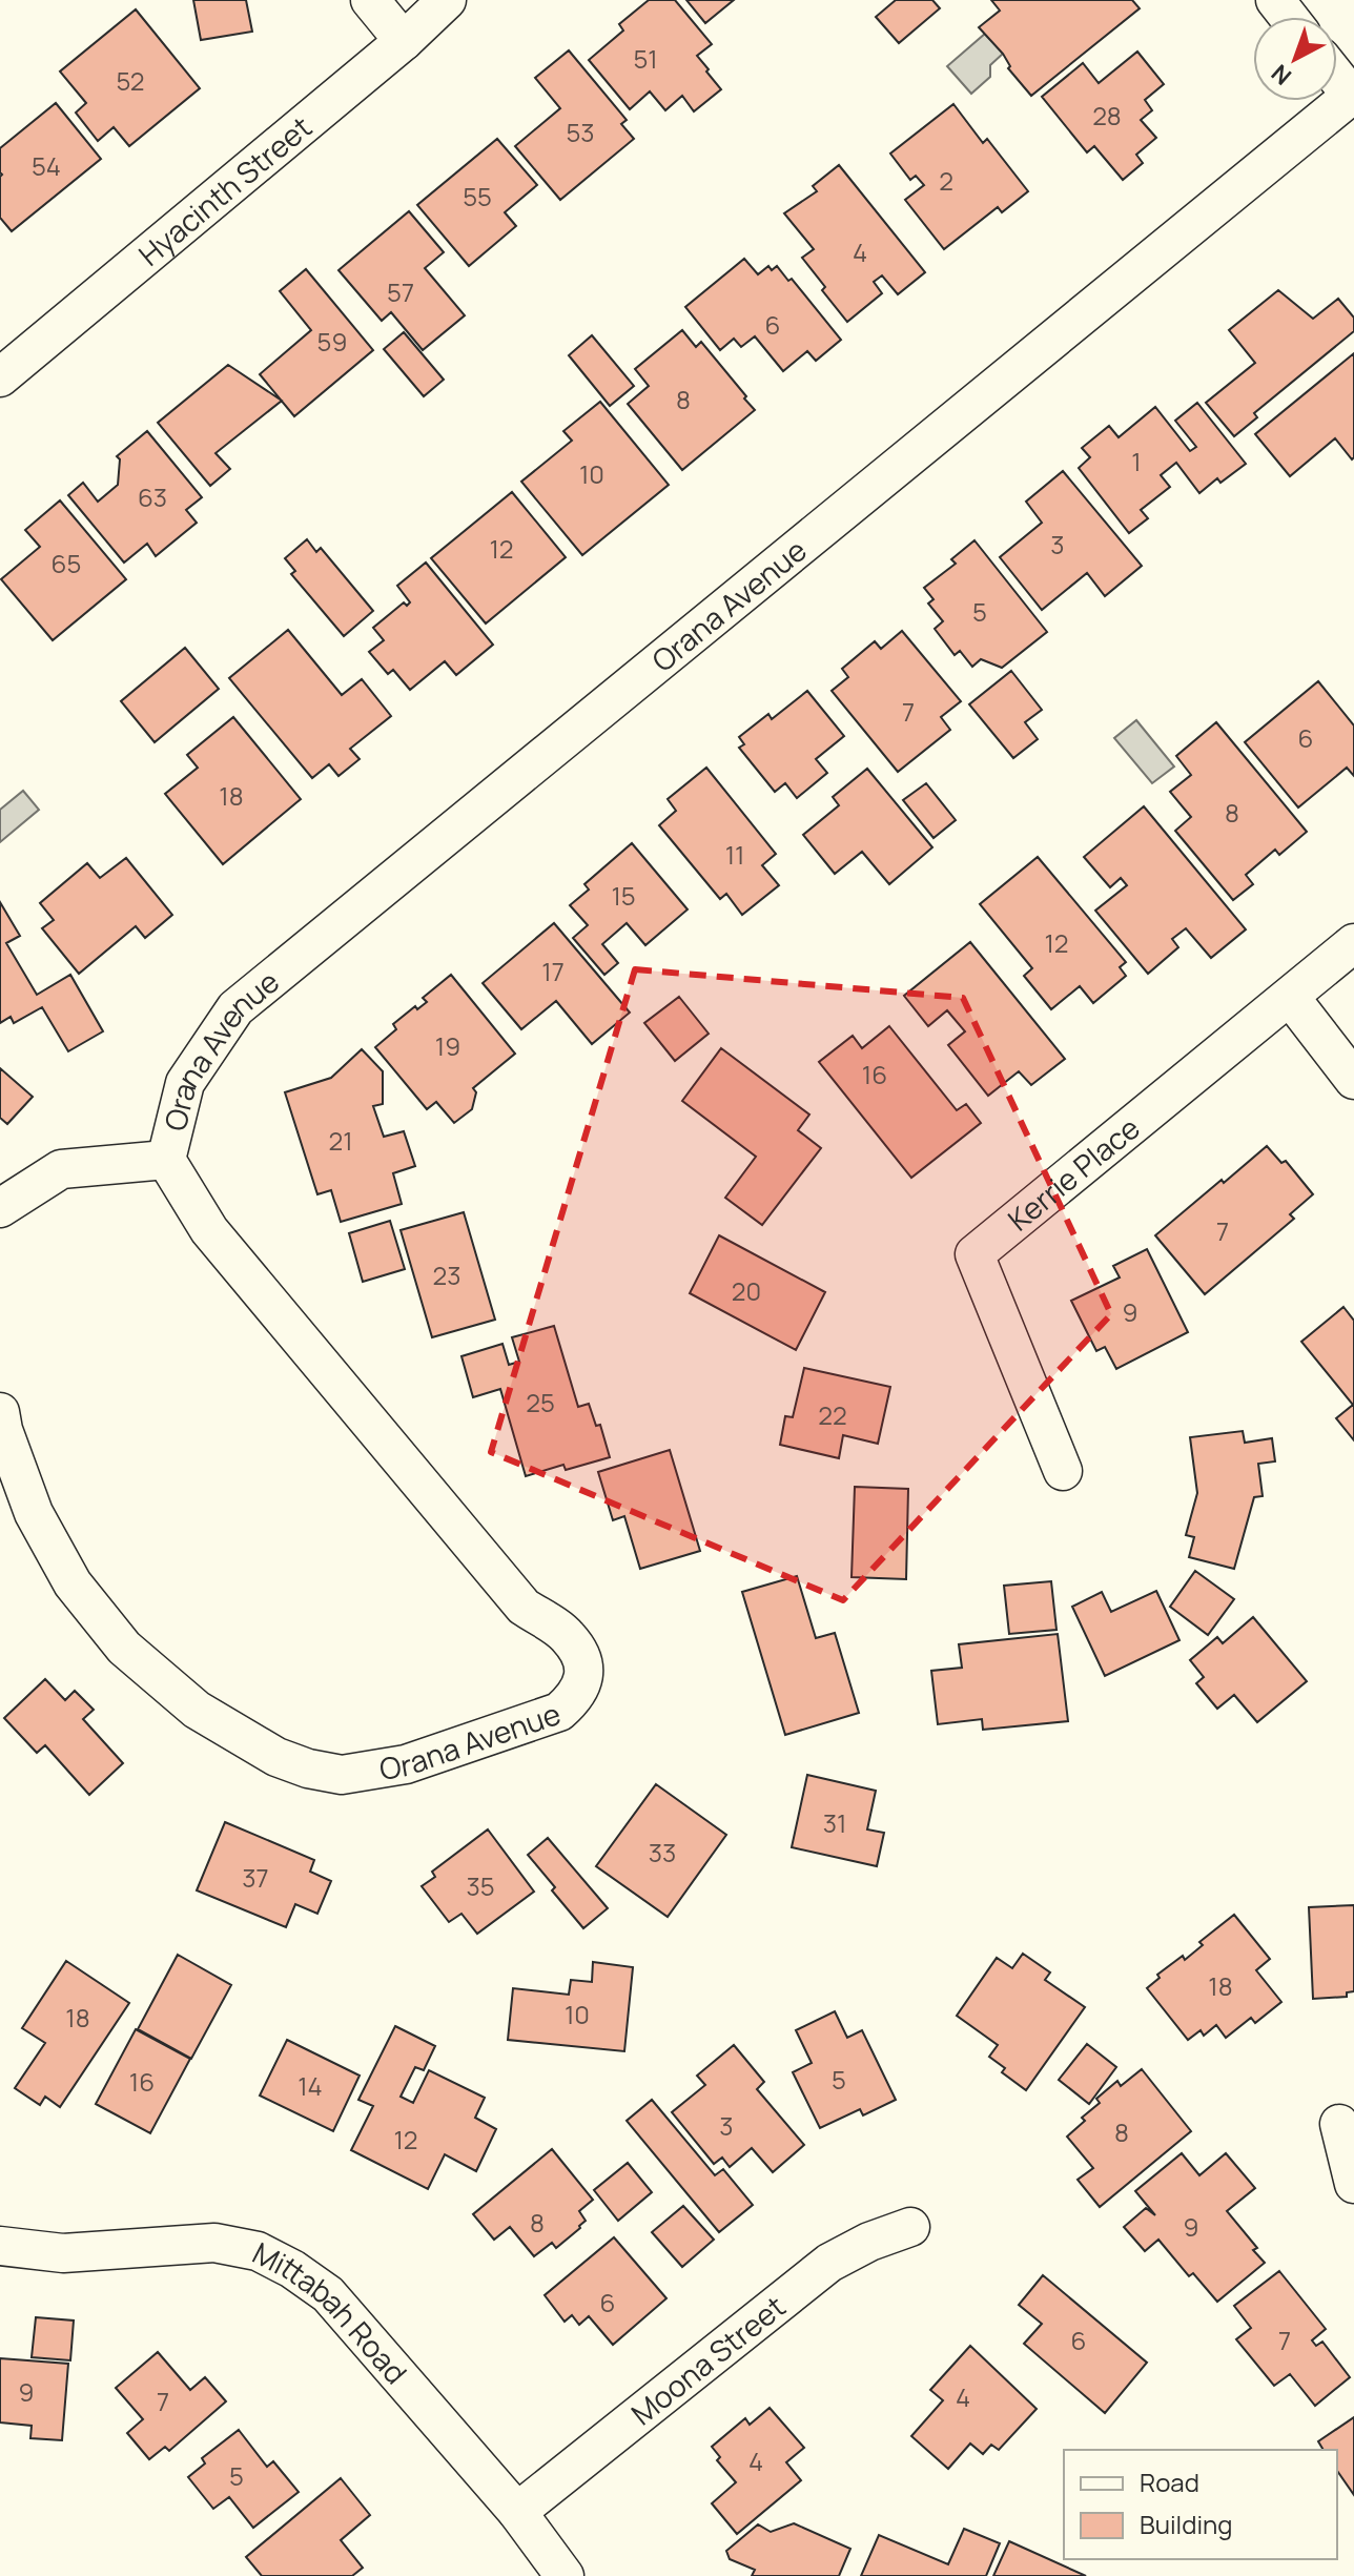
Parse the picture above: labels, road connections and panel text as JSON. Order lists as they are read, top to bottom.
{
  "streets": {
    "street": [
      "Hyacinth Street",
      "Orana Avenue",
      "Kerrie Place",
      "Mittabah Road",
      "Moona Street"
    ]
  },
  "crossings": [
    ["Mittabah Road", "Moona Street"]
  ],
  "house_numbers": [
    "51",
    "52",
    "28",
    "53",
    "54",
    "2",
    "55",
    "4",
    "57",
    "6",
    "59",
    "8",
    "1",
    "10",
    "63",
    "3",
    "12",
    "65",
    "5",
    "7",
    "6",
    "18",
    "8",
    "11",
    "15",
    "12",
    "17",
    "19",
    "16",
    "21",
    "7",
    "23",
    "20",
    "9",
    "25",
    "22",
    "31",
    "33",
    "37",
    "35",
    "18",
    "10",
    "18",
    "5",
    "16",
    "14",
    "3",
    "8",
    "12",
    "8",
    "9",
    "6",
    "6",
    "7",
    "9",
    "4",
    "7",
    "4",
    "5"
  ],
  "legend": ["Road", "Building"],
  "north": "bottom left"
}
